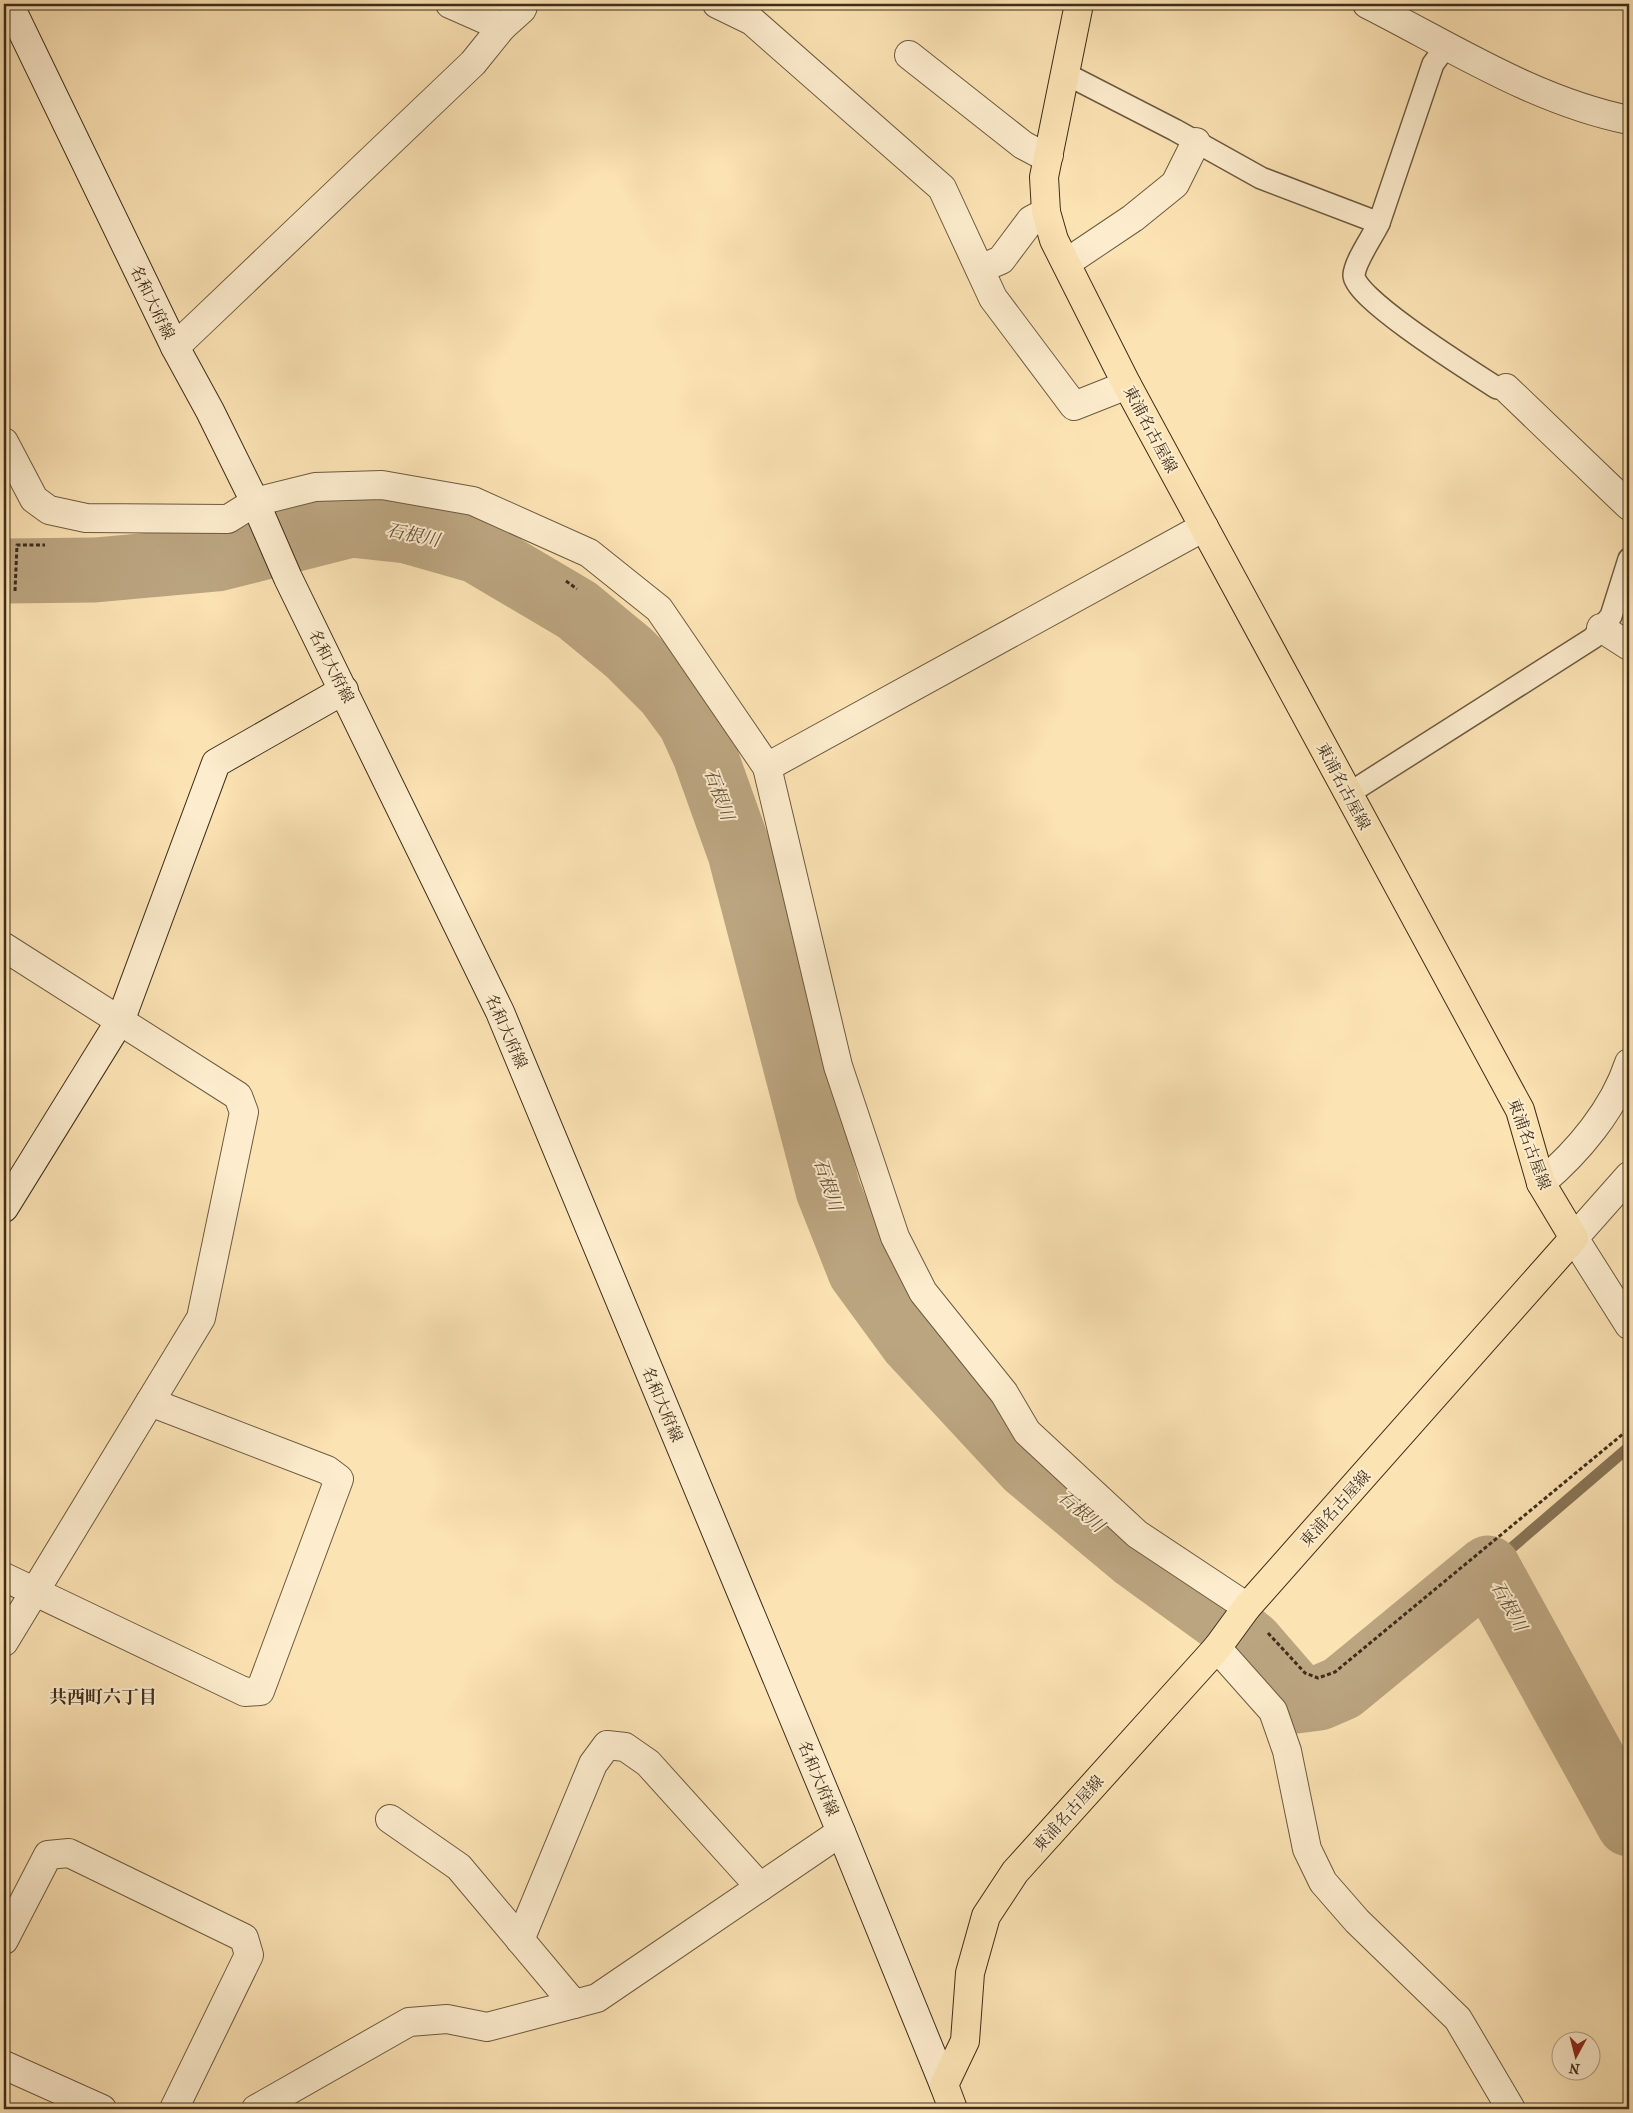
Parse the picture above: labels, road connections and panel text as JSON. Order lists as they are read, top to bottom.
{
  "streets": {
    "main road": ["東浦名古屋線"],
    "street": ["名和大府線"]
  },
  "crossings": [
    ["名和大府線", "東浦名古屋線"]
  ],
  "districts": ["共西町六丁目"],
  "water": ["石根川"],
  "north": "bottom"
}
